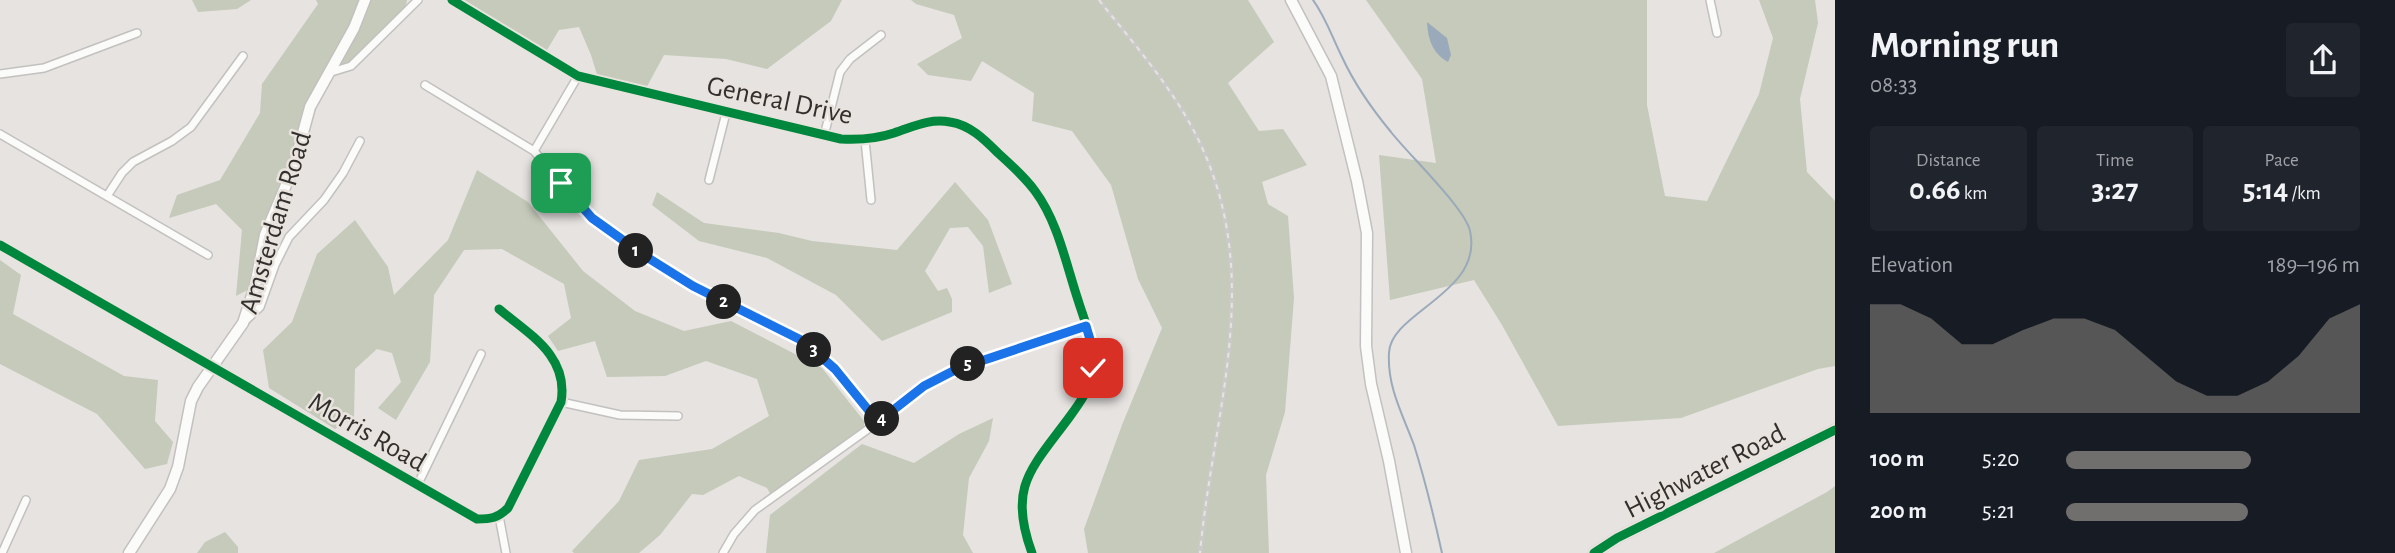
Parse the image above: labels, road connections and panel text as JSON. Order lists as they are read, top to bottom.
{
  "streets": {
    "street": [
      "General Drive",
      "Amsterdam Road",
      "Morris Road",
      "Highwater Road"
    ]
  },
  "crossings": [
    ["Amsterdam Road", "Morris Road"]
  ],
  "page": {
    "heading": ["Morning run", "08:33"],
    "stats": [
      ["Distance", "0.66 km"],
      ["Time", "3:27"],
      ["Pace", "5:14 /km"]
    ],
    "pins": [
      "1",
      "2",
      "3",
      "5",
      "4"
    ],
    "chart": ["Elevation", "189–196 m"],
    "list": [
      {
        "name": "100 m",
        "note": "5:20"
      },
      {
        "name": "200 m",
        "note": "5:21"
      }
    ]
  }
}
